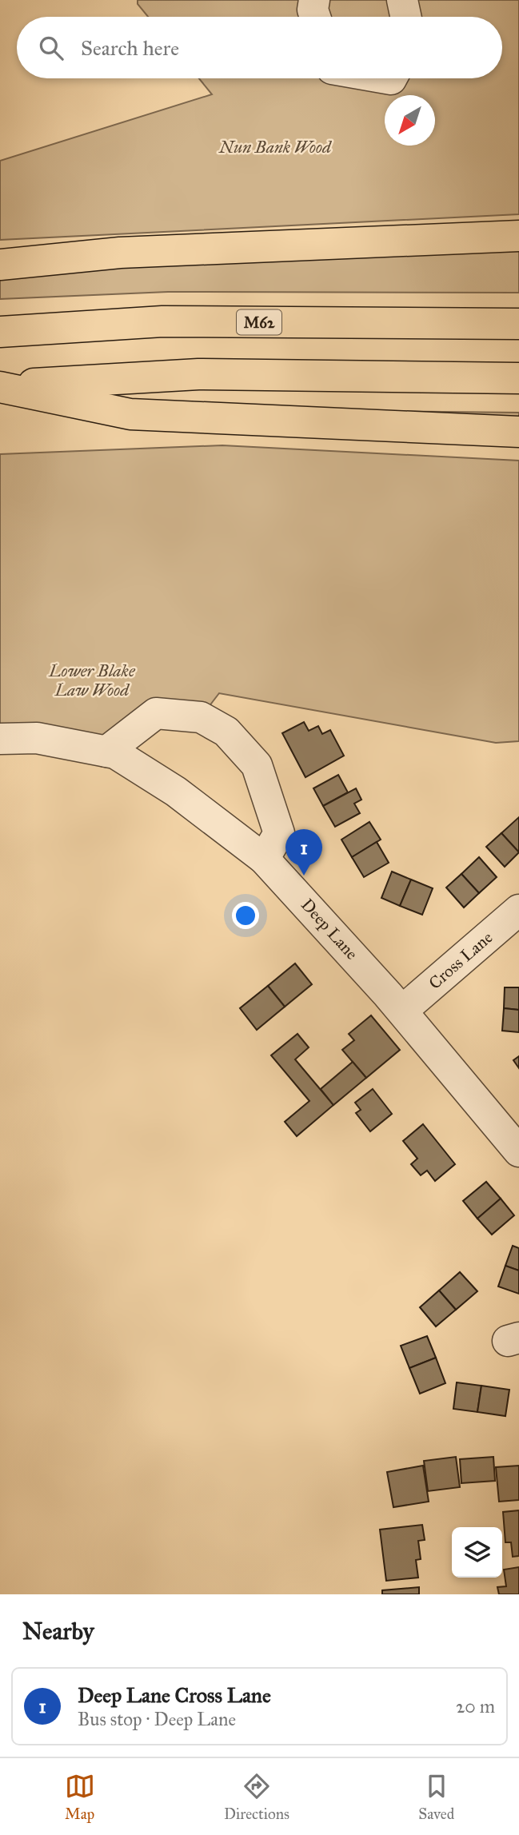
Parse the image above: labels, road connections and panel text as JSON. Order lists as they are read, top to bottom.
{
  "streets": {
    "highway": ["M62"],
    "street": ["Deep Lane", "Cross Lane"]
  },
  "crossings": [
    ["Deep Lane", "Cross Lane"]
  ],
  "parks": ["Nun Bank Wood", "Lower Blake Law Wood"],
  "north": "bottom left",
  "page": {
    "search": "Search here",
    "pins": "1",
    "heading": "Nearby",
    "list": [
      {
        "mark": "1",
        "name": "Deep Lane Cross Lane",
        "note": "Bus stop · Deep Lane",
        "value": "20 m"
      }
    ],
    "nav": ["Map", "Directions", "Saved"]
  }
}
